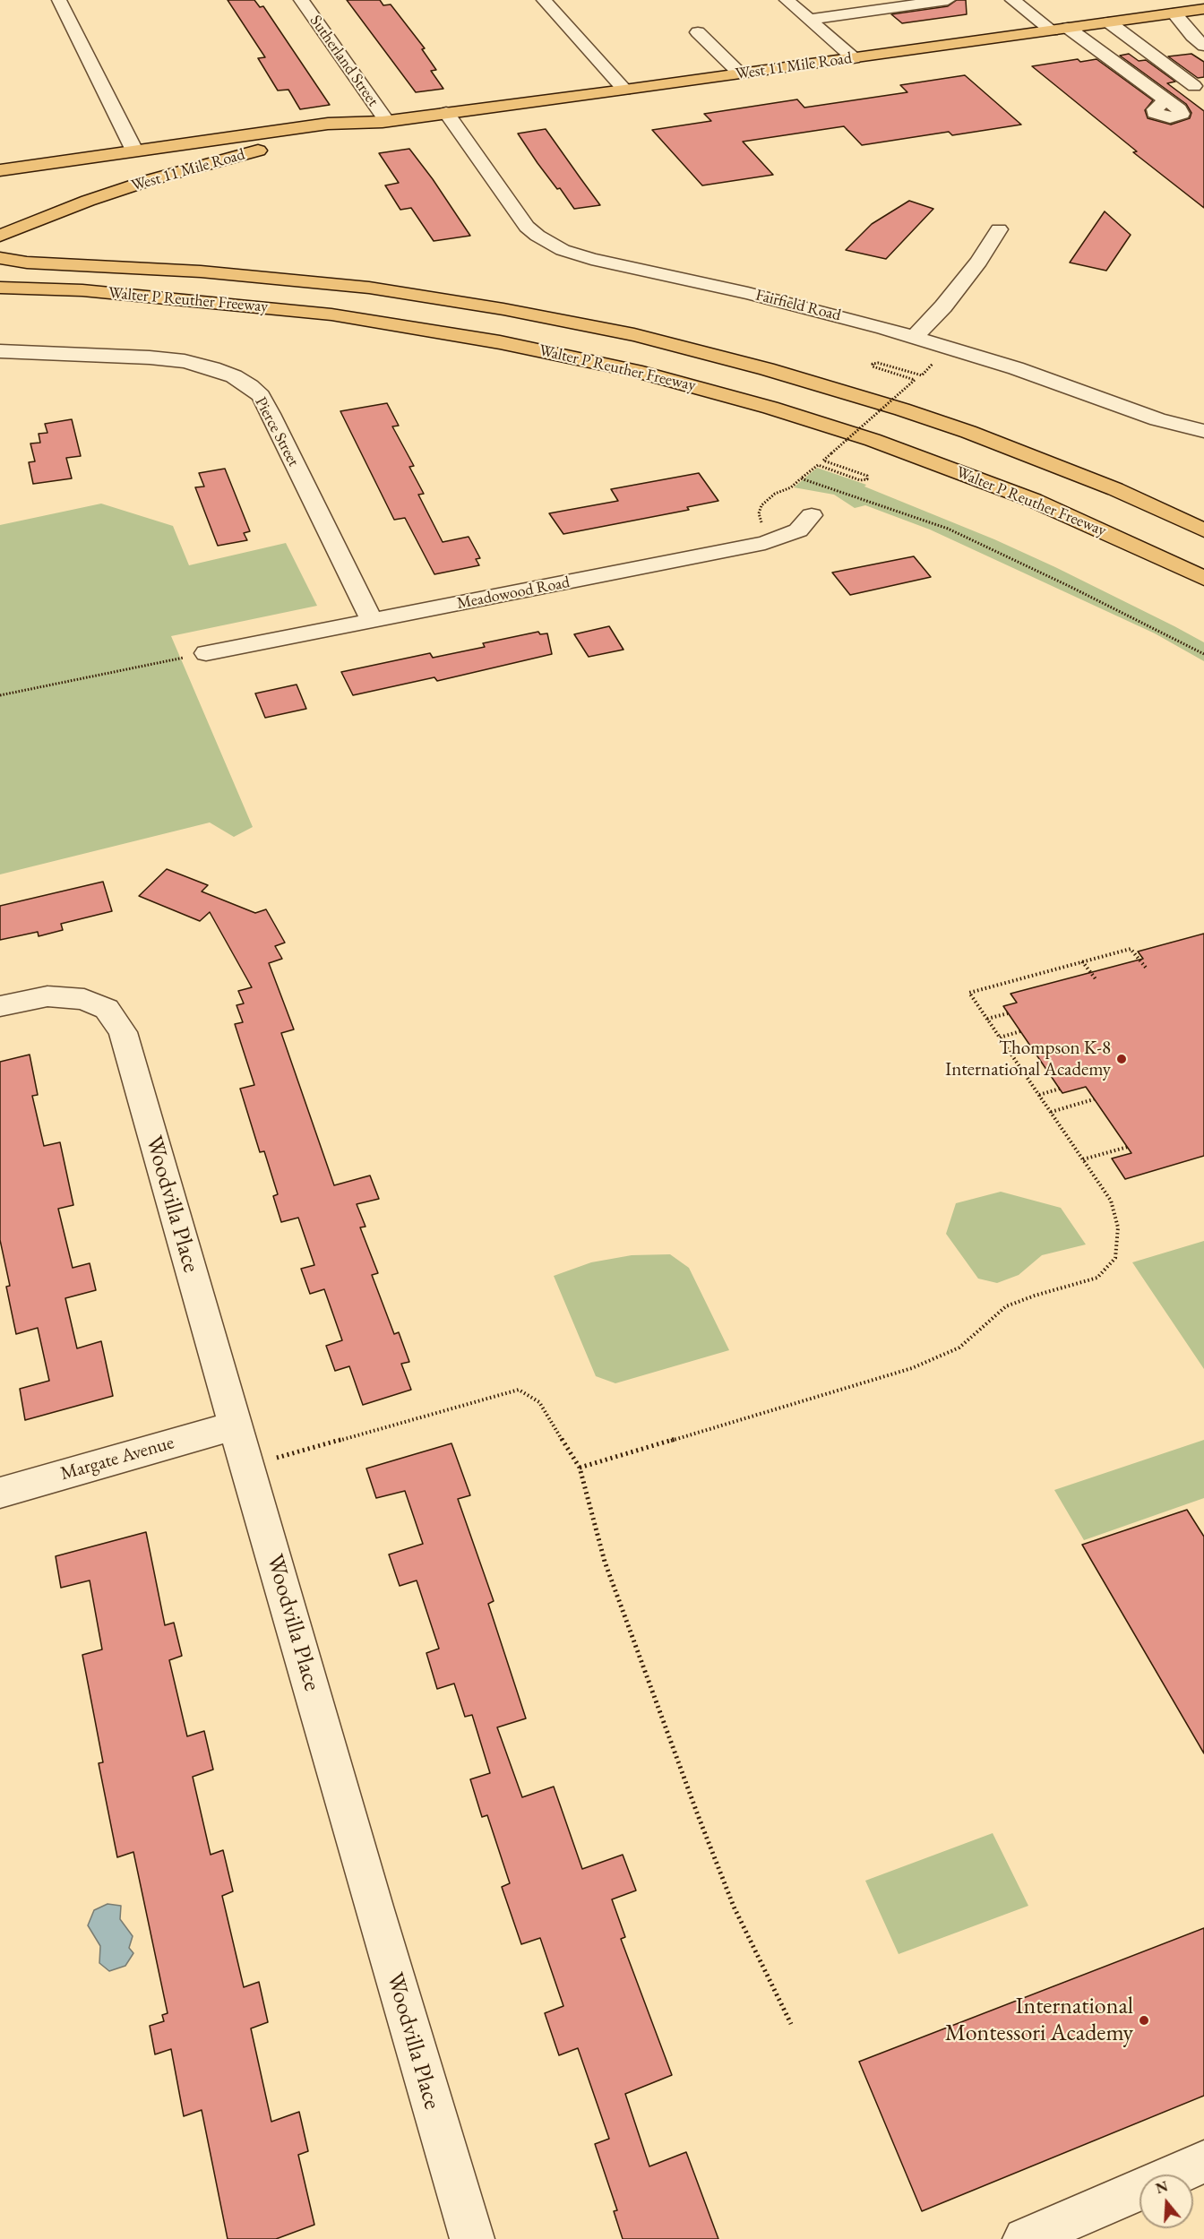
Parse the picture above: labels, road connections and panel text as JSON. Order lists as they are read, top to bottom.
{
  "streets": {
    "main road": ["West 11 Mile Road", "Walter P Reuther Freeway"],
    "street": [
      "Sutherland Street",
      "Fairfield Road",
      "Pierce Street",
      "Meadowood Road",
      "Woodvilla Place",
      "Margate Avenue"
    ]
  },
  "crossings": [
    ["Sutherland Street", "West 11 Mile Road"],
    ["West 11 Mile Road", "Fairfield Road"],
    ["Pierce Street", "Meadowood Road"],
    ["Woodvilla Place", "Margate Avenue"]
  ],
  "places": ["Thompson K-8 International Academy", "International Montessori Academy"],
  "north": "top"
}
